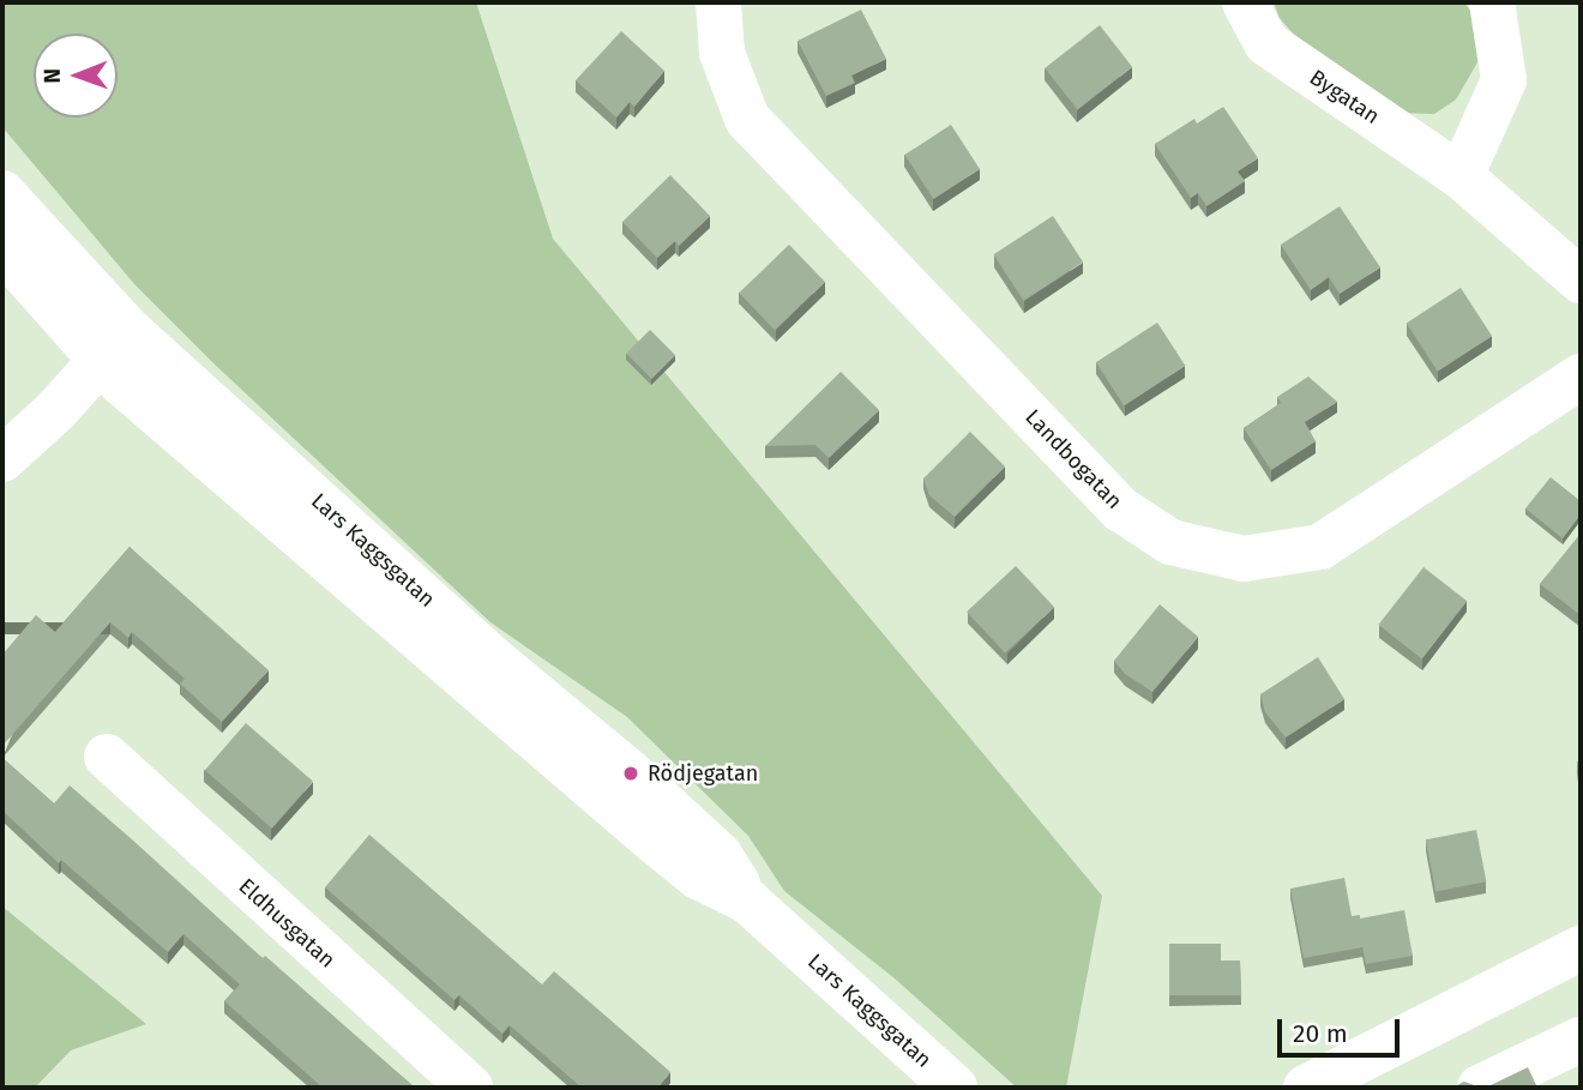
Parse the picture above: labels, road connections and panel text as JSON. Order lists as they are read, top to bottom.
{
  "streets": {
    "street": [
      "Bygatan",
      "Landbogatan",
      "Lars Kaggsgatan",
      "Eldhusgatan"
    ]
  },
  "places": ["Rödjegatan"],
  "scale_bar": "20 m",
  "north": "left"
}
